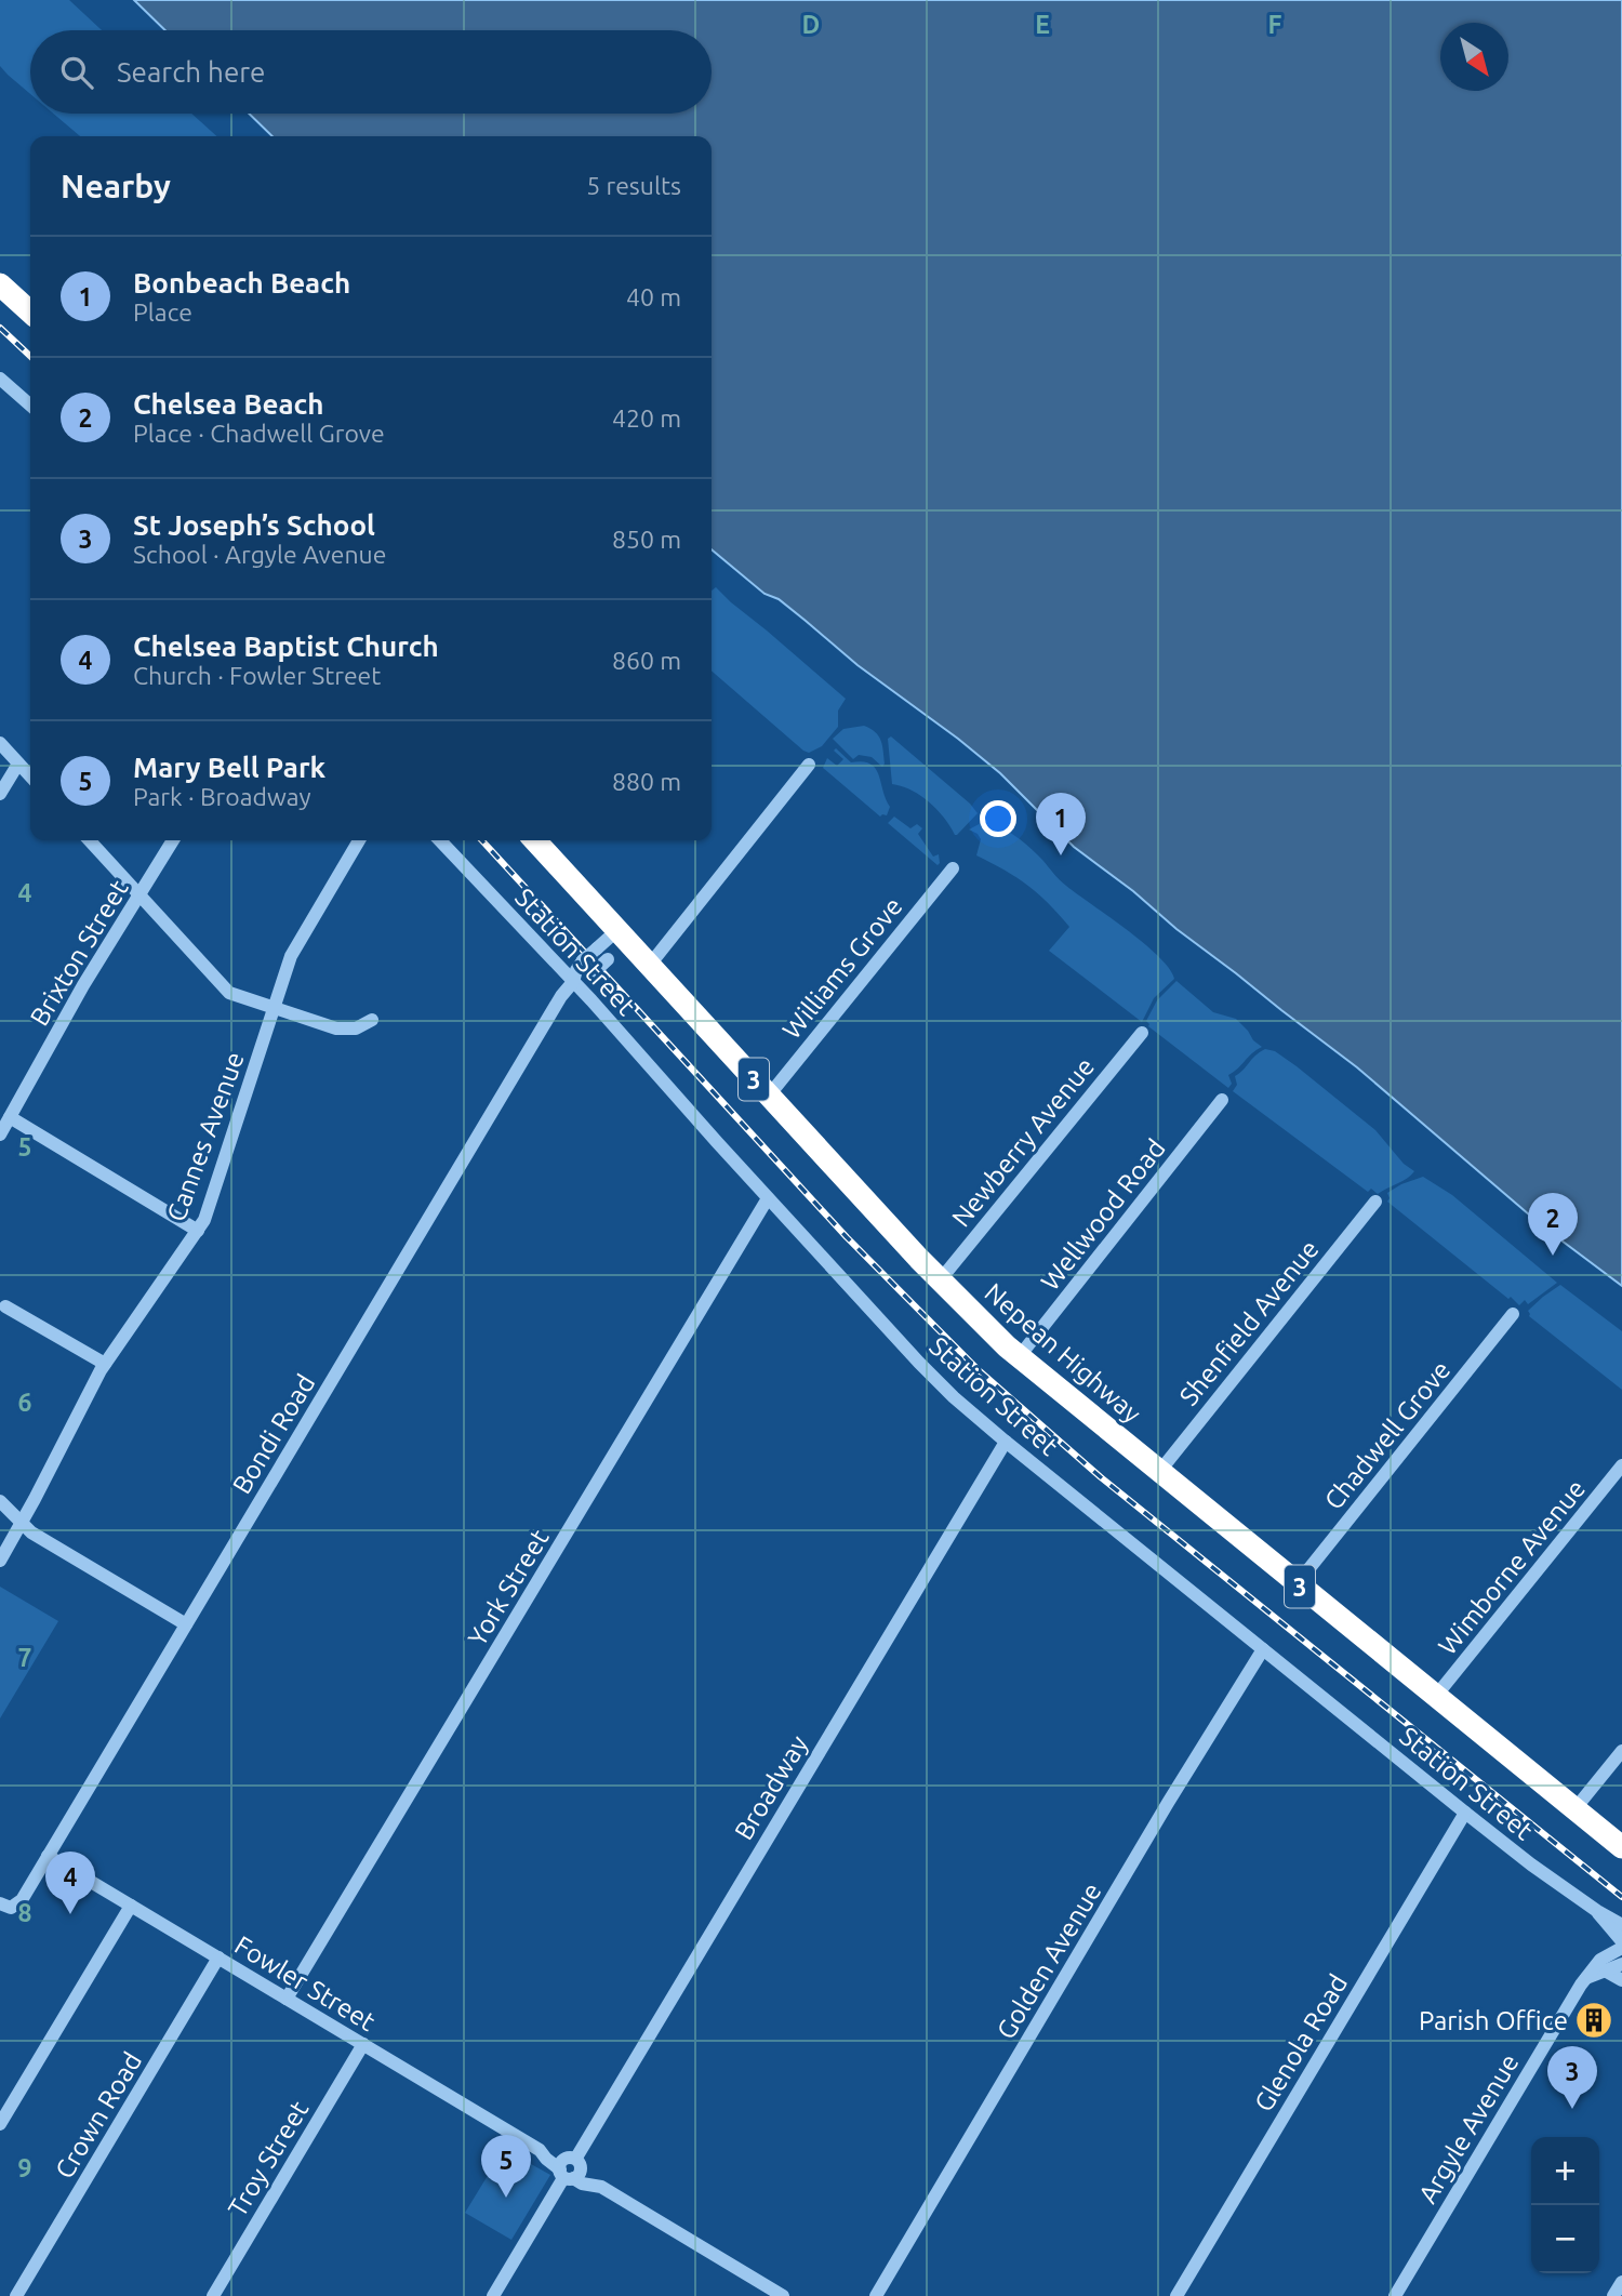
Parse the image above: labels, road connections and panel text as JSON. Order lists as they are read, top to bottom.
{
  "streets": {
    "highway": ["3", "Nepean Highway"],
    "street": [
      "Station Street",
      "Brixton Street",
      "Williams Grove",
      "Cannes Avenue",
      "Newberry Avenue",
      "Wellwood Road",
      "Shenfield Avenue",
      "Bondi Road",
      "Chadwell Grove",
      "Wimborne Avenue",
      "York Street",
      "Broadway",
      "Golden Avenue",
      "Fowler Street",
      "Glenola Road",
      "Crown Road",
      "Argyle Avenue",
      "Troy Street"
    ]
  },
  "crossings": [
    ["Station Street", "Bondi Road"],
    ["Station Street", "York Street"],
    ["Station Street", "Broadway"],
    ["Station Street", "Golden Avenue"],
    ["Station Street", "Glenola Road"],
    ["Williams Grove", "Nepean Highway"],
    ["Newberry Avenue", "Nepean Highway"],
    ["Wellwood Road", "Nepean Highway"],
    ["Shenfield Avenue", "Nepean Highway"],
    ["Nepean Highway", "Bondi Road"],
    ["Nepean Highway", "Chadwell Grove"],
    ["Nepean Highway", "Wimborne Avenue"],
    ["Bondi Road", "Fowler Street"],
    ["York Street", "Fowler Street"],
    ["Broadway", "Fowler Street"],
    ["Fowler Street", "Crown Road"],
    ["Fowler Street", "Troy Street"]
  ],
  "places": {
    "building": ["Parish Office"]
  },
  "north": "bottom right",
  "page": {
    "search": "Search here",
    "heading": ["Nearby", "5 results"],
    "list": [
      {
        "mark": "1",
        "name": "Bonbeach Beach",
        "note": "Place",
        "value": "40 m"
      },
      {
        "mark": "2",
        "name": "Chelsea Beach",
        "note": "Place · Chadwell Grove",
        "value": "420 m"
      },
      {
        "mark": "3",
        "name": "St Joseph’s School",
        "note": "School · Argyle Avenue",
        "value": "850 m"
      },
      {
        "mark": "4",
        "name": "Chelsea Baptist Church",
        "note": "Church · Fowler Street",
        "value": "860 m"
      },
      {
        "mark": "5",
        "name": "Mary Bell Park",
        "note": "Park · Broadway",
        "value": "880 m"
      }
    ],
    "pins": [
      "1",
      "2",
      "4",
      "3",
      "5"
    ],
    "map_buttons": ["+", "−"]
  },
  "grid": {
    "columns": ["D", "E", "F"],
    "rows": [
      "4",
      "5",
      "6",
      "7",
      "8",
      "9"
    ]
  }
}
